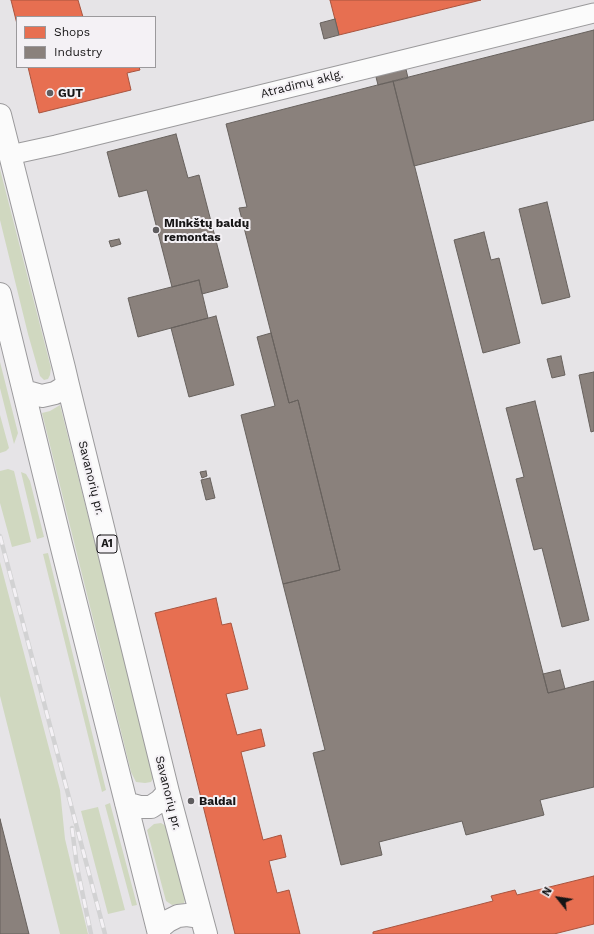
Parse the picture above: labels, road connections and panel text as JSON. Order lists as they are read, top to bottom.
{
  "streets": {
    "highway": ["Savanorių pr.", "A1"],
    "street": ["Atradimų aklg."]
  },
  "crossings": [
    ["Atradimų aklg.", "Savanorių pr."]
  ],
  "places": ["GUT", "Minkštų baldų remontas", "Baldai"],
  "legend": ["Shops", "Industry"],
  "north": "top left"
}
